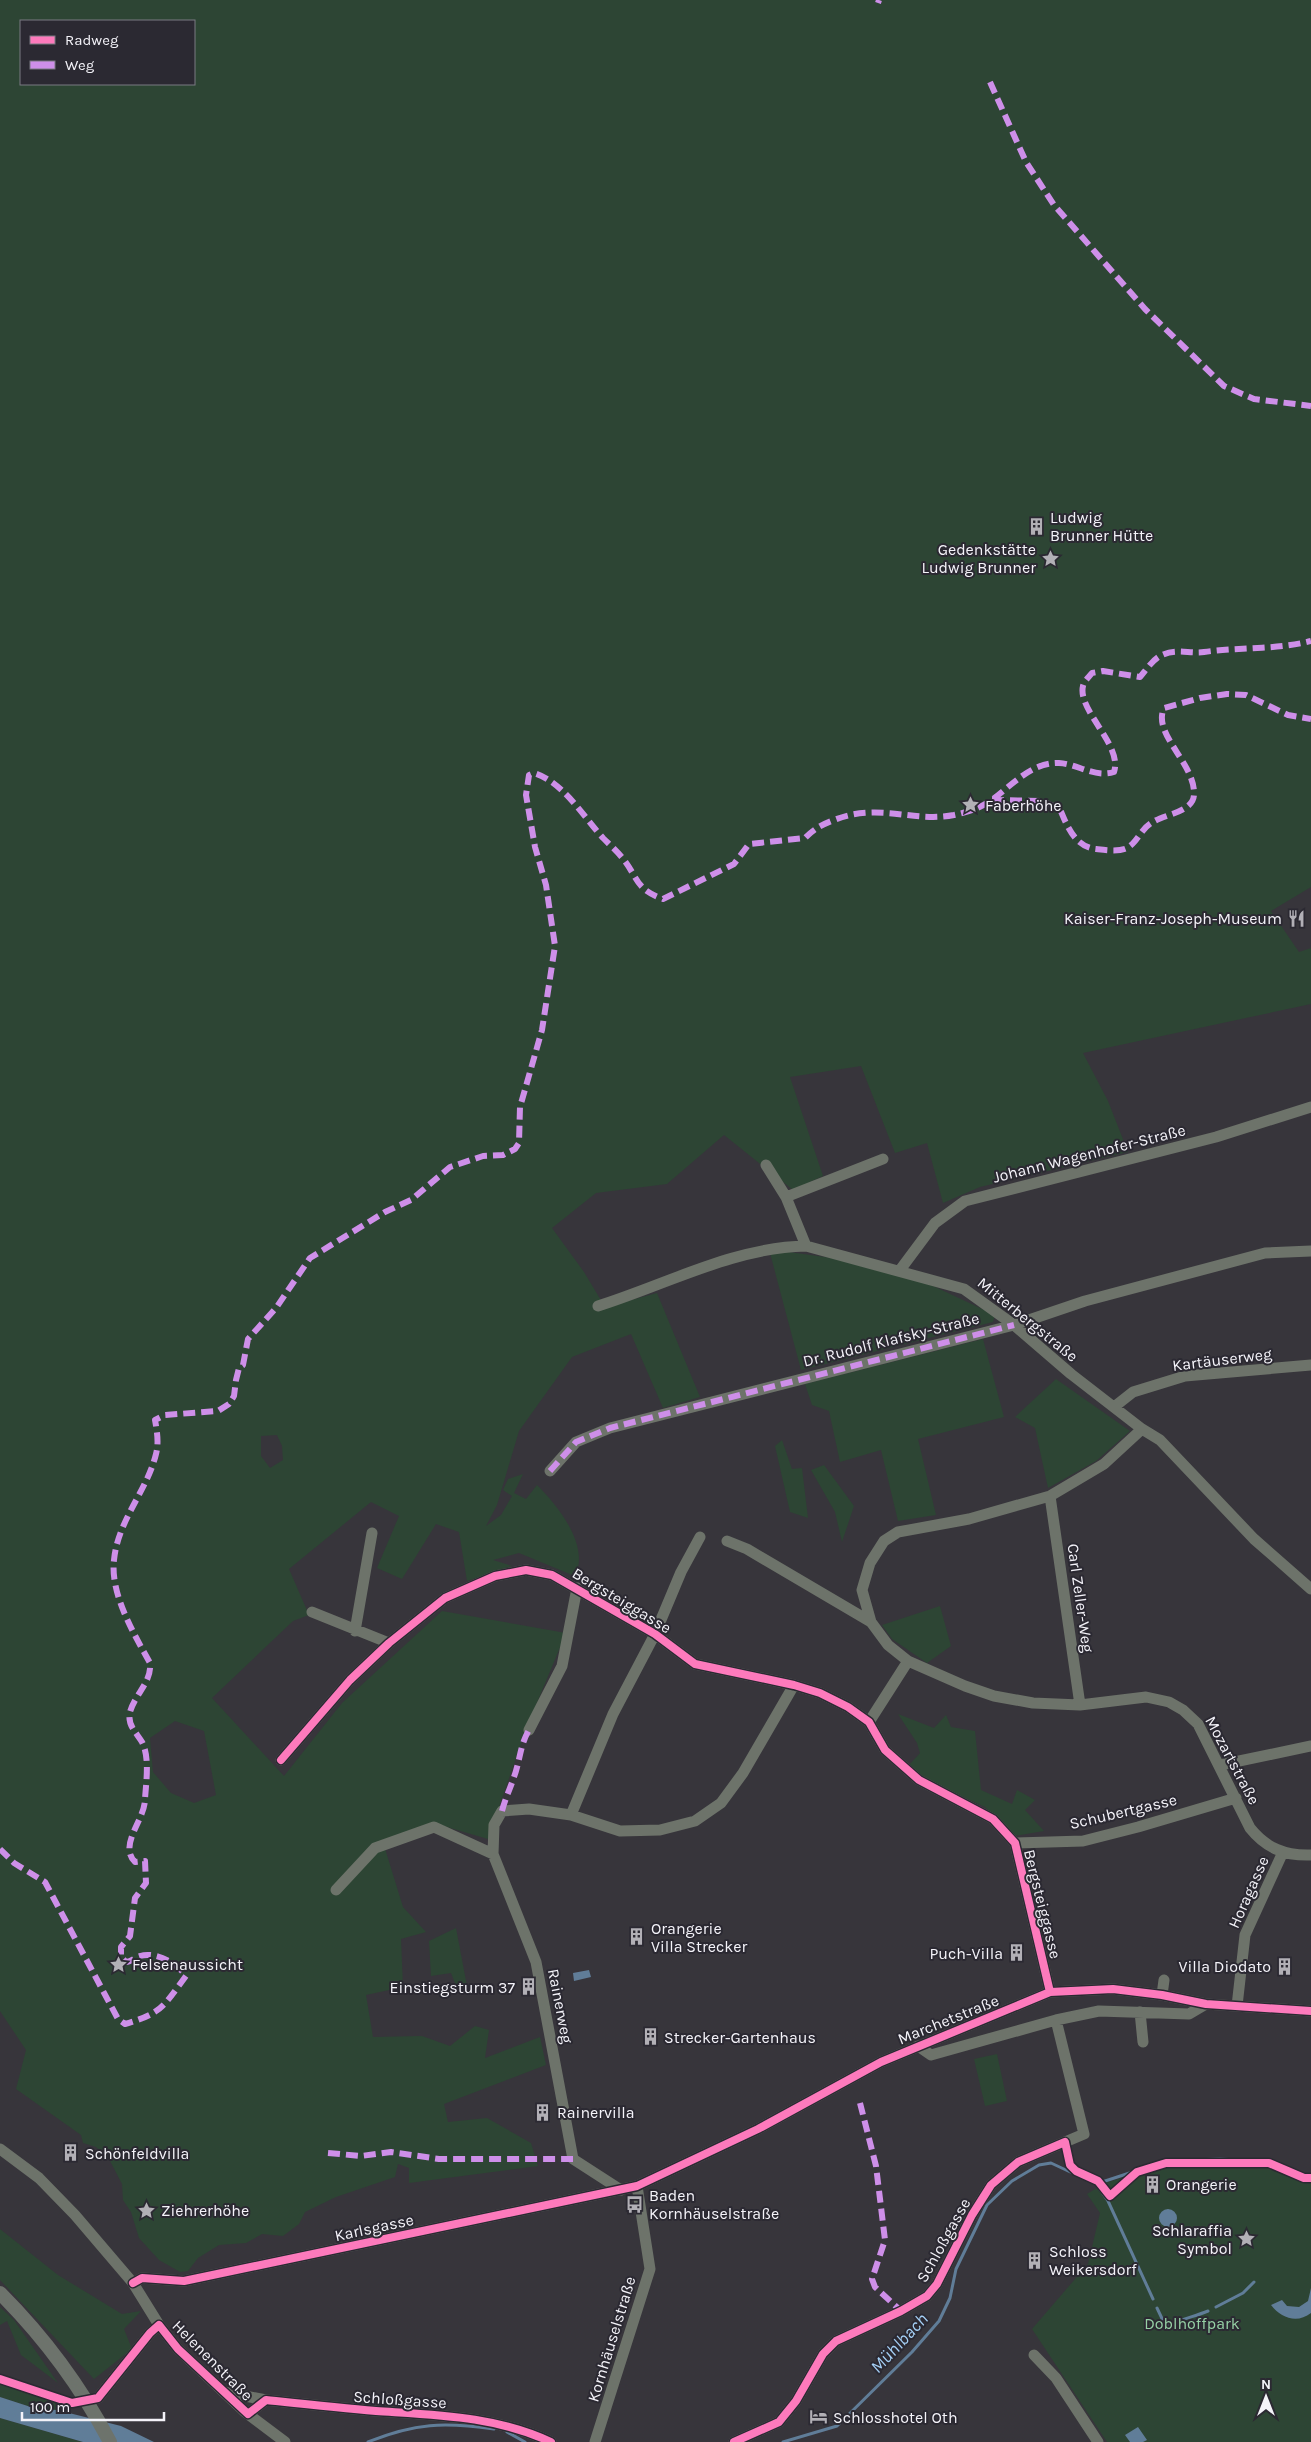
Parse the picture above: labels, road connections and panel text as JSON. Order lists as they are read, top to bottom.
{
  "streets": {
    "street": [
      "Johann Wagenhofer-Straße",
      "Mitterbergstraße",
      "Dr. Rudolf Klafsky-Straße",
      "Kartäuserweg",
      "Carl Zeller-Weg",
      "Bergsteiggasse",
      "Mozartstraße",
      "Schubertgasse",
      "Horagasse",
      "Rainerweg",
      "Marchetstraße",
      "Karlsgasse",
      "Schloßgasse",
      "Kornhäuselstraße",
      "Helenenstraße"
    ]
  },
  "crossings": [
    ["Johann Wagenhofer-Straße", "Mitterbergstraße"],
    ["Mitterbergstraße", "Dr. Rudolf Klafsky-Straße"],
    ["Mitterbergstraße", "Kartäuserweg"],
    ["Carl Zeller-Weg", "Mozartstraße"],
    ["Bergsteiggasse", "Schubertgasse"],
    ["Bergsteiggasse", "Marchetstraße"],
    ["Mozartstraße", "Schubertgasse"],
    ["Mozartstraße", "Horagasse"],
    ["Horagasse", "Marchetstraße"],
    ["Rainerweg", "Marchetstraße"],
    ["Rainerweg", "Karlsgasse"],
    ["Marchetstraße", "Karlsgasse"],
    ["Marchetstraße", "Schloßgasse"],
    ["Marchetstraße", "Kornhäuselstraße"],
    ["Karlsgasse", "Helenenstraße"],
    ["Schloßgasse", "Helenenstraße"]
  ],
  "water": ["Mühlbach"],
  "parks": ["Doblhoffpark"],
  "places": {
    "building": [
      "Ludwig Brunner Hütte",
      "Orangerie Villa Strecker",
      "Puch-Villa",
      "Villa Diodato",
      "Einstiegsturm 37",
      "Strecker-Gartenhaus",
      "Rainervilla",
      "Schönfeldvilla",
      "Orangerie",
      "Schloss Weikersdorf"
    ],
    "place": [
      "Gedenkstätte Ludwig Brunner",
      "Faberhöhe",
      "Felsenaussicht",
      "Ziehrerhöhe",
      "Schlaraffia Symbol"
    ],
    "restaurant": ["Kaiser-Franz-Joseph-Museum"],
    "bus stop": ["Baden Kornhäuselstraße"],
    "hotel": ["Schlosshotel Oth"]
  },
  "legend": ["Radweg", "Weg"],
  "scale_bar": "100 m",
  "north": "top"
}
